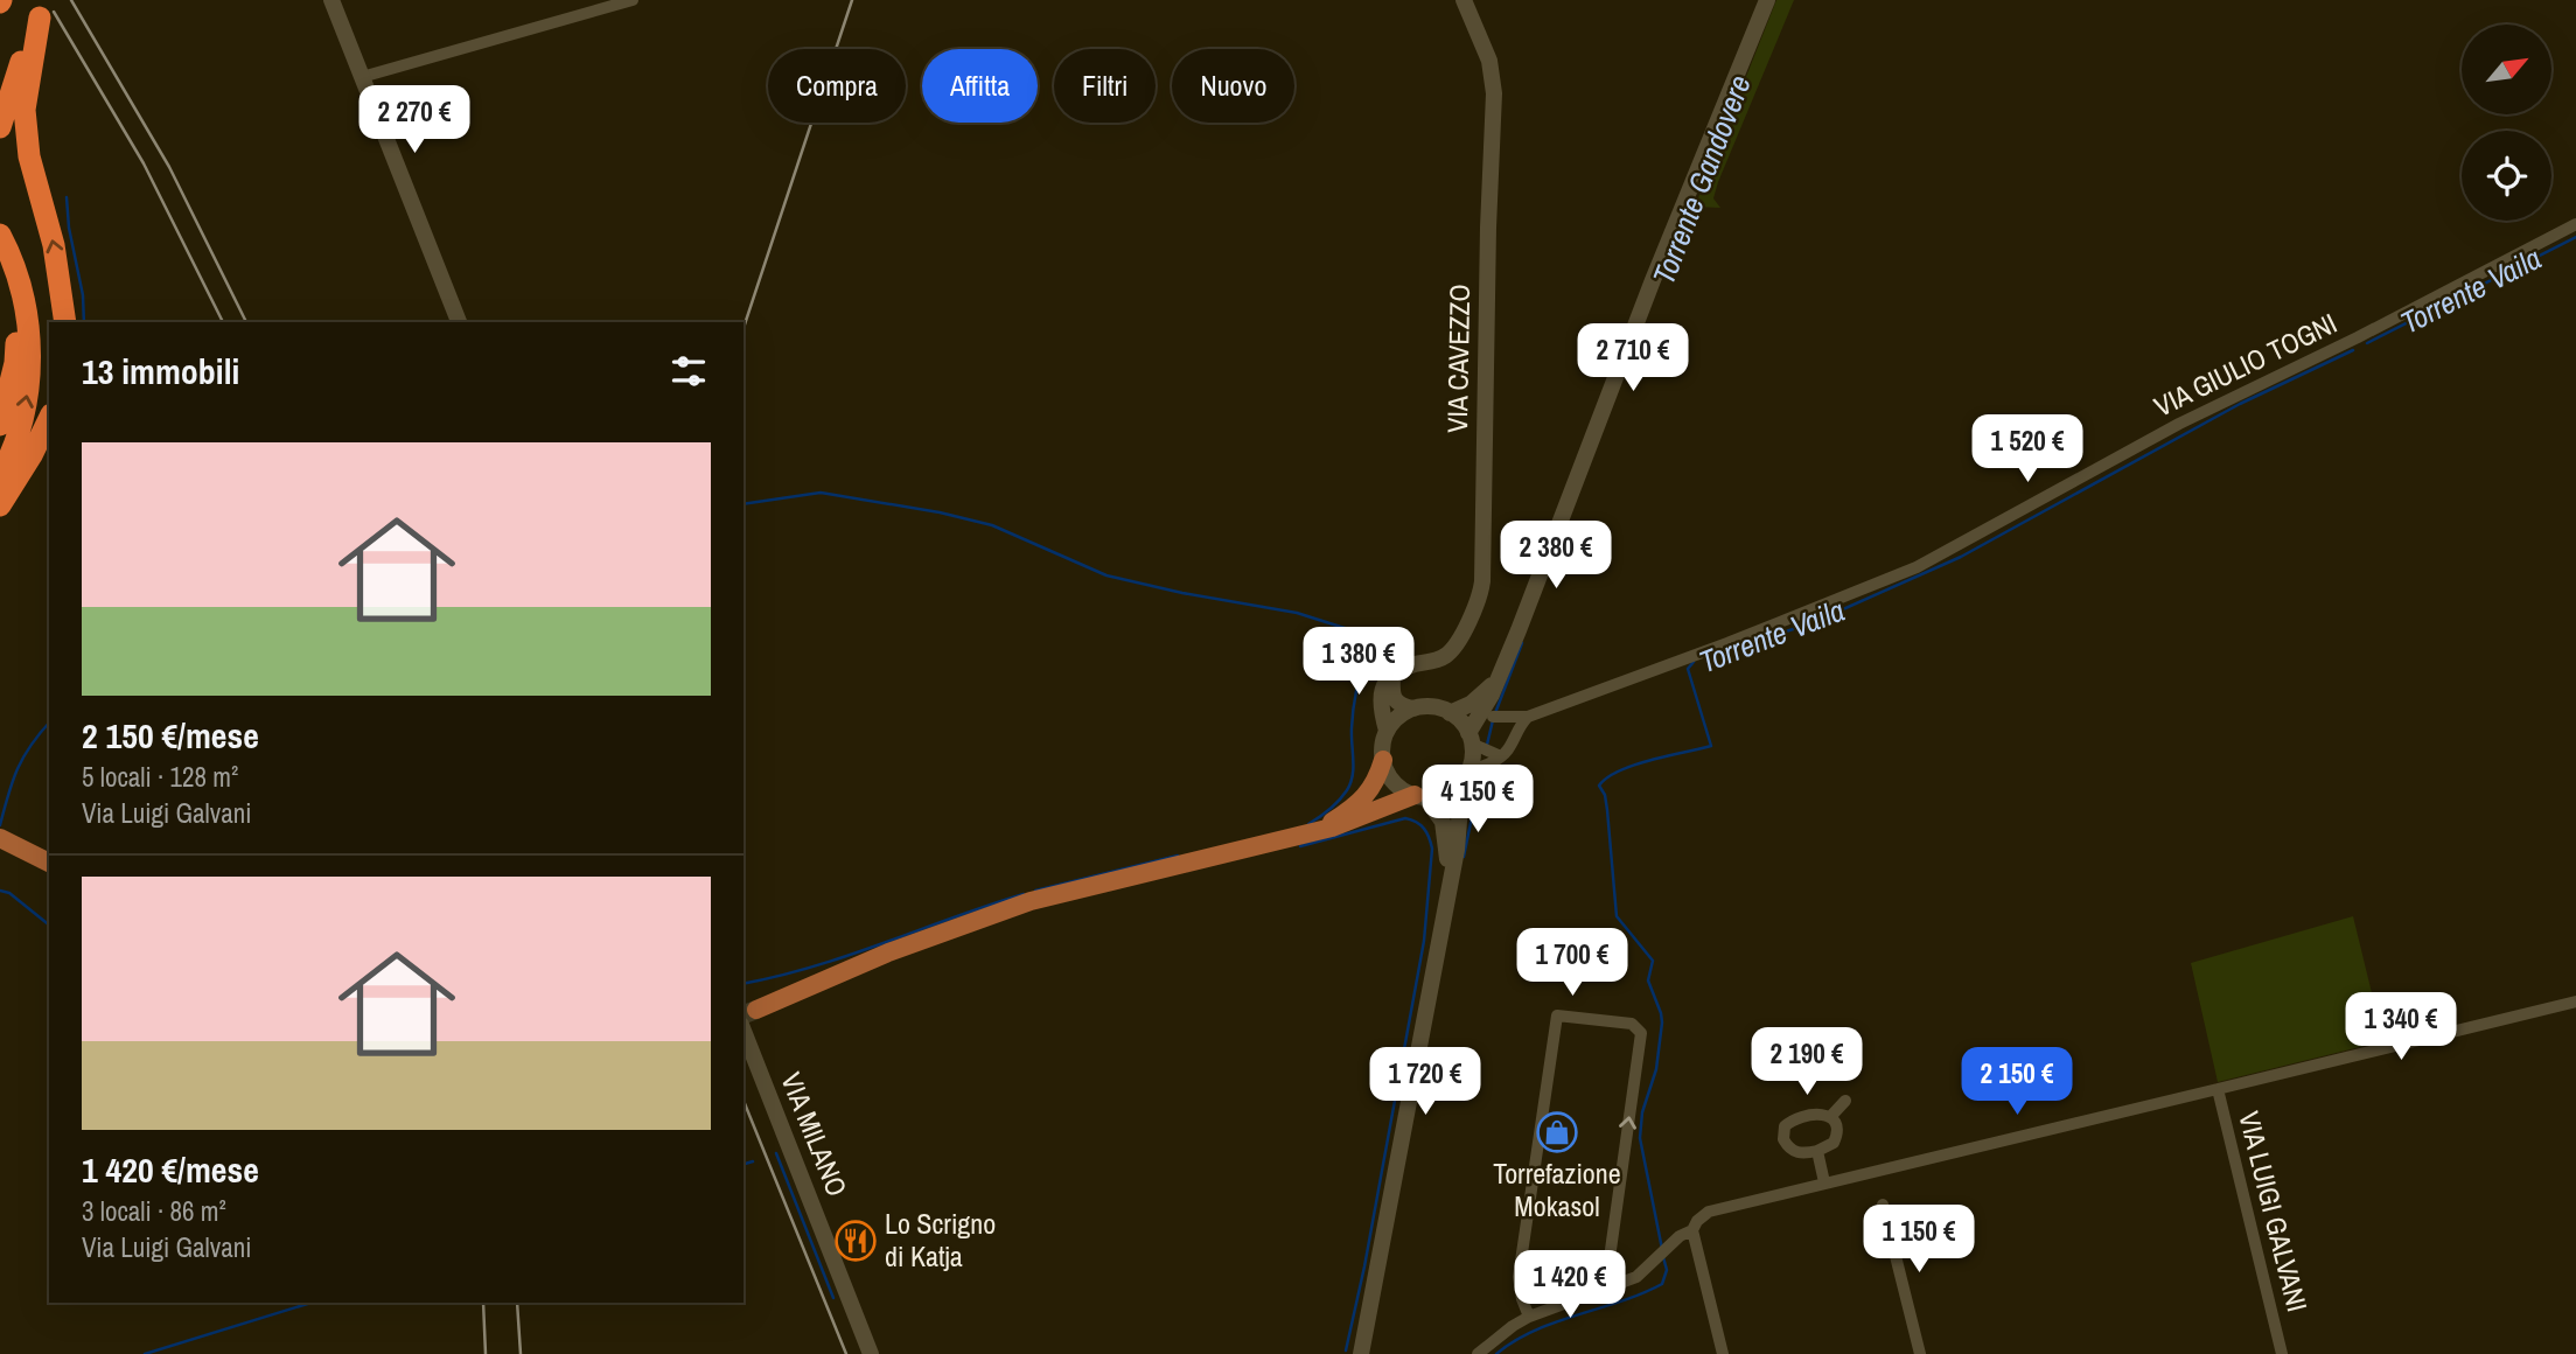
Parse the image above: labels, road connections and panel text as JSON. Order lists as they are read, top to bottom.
{
  "streets": {
    "main road": ["VIA CAVEZZO", "VIA MILANO"],
    "street": ["VIA GIULIO TOGNI", "VIA LUIGI GALVANI"]
  },
  "water": ["Torrente Gandovere", "Torrente Vaila"],
  "places": {
    "shop": ["Torrefazione Mokasol"],
    "restaurant": ["Lo Scrigno di Katja"]
  },
  "north": "top right",
  "page": {
    "chip": [
      "Compra",
      "Affitta",
      "Filtri",
      "Nuovo"
    ],
    "price": [
      "2 270 €",
      "2 710 €",
      "1 520 €",
      "2 380 €",
      "1 380 €",
      "4 150 €",
      "1 700 €",
      "1 340 €",
      "2 190 €",
      "1 720 €",
      "2 150 €",
      "1 150 €",
      "1 420 €"
    ],
    "heading": "13 immobili",
    "list": [
      {
        "name": "2 150 €/mese",
        "note": "5 locali · 128 m² · Via Luigi Galvani"
      },
      {
        "name": "1 420 €/mese",
        "note": "3 locali · 86 m² · Via Luigi Galvani"
      }
    ]
  }
}
